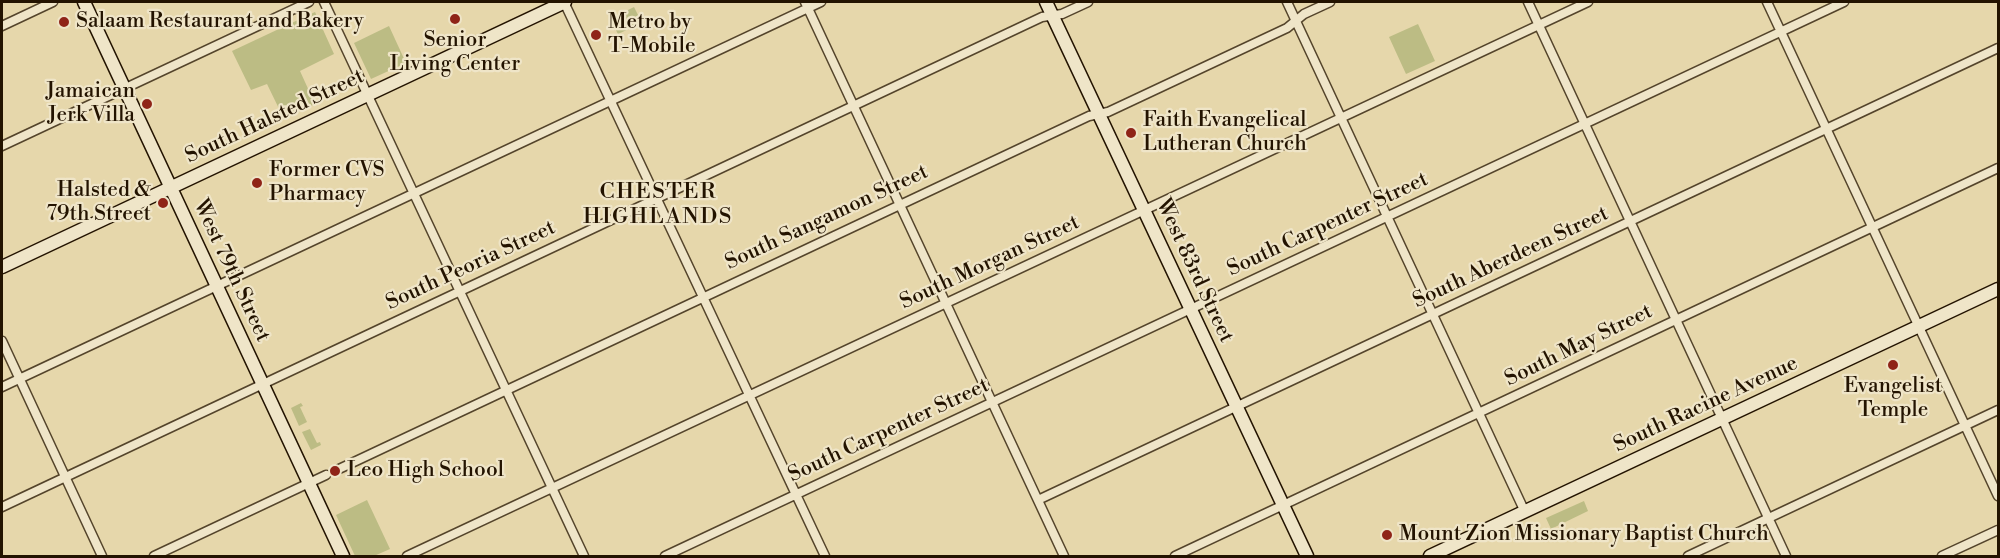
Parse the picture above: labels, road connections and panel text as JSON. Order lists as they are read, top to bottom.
{
  "streets": {
    "street": [
      "South Halsted Street",
      "South Sangamon Street",
      "South Carpenter Street",
      "South Aberdeen Street",
      "South Morgan Street",
      "South Peoria Street",
      "West 79th Street",
      "West 83rd Street",
      "South May Street",
      "South Racine Avenue"
    ]
  },
  "crossings": [
    ["South Halsted Street", "West 79th Street"],
    ["South Sangamon Street", "West 83rd Street"],
    ["South Carpenter Street", "West 83rd Street"],
    ["South Aberdeen Street", "West 83rd Street"],
    ["South Morgan Street", "West 83rd Street"],
    ["South Peoria Street", "West 79th Street"],
    ["South Peoria Street", "West 83rd Street"],
    ["West 83rd Street", "South May Street"]
  ],
  "districts": ["CHESTER HIGHLANDS"],
  "places": [
    "Senior Living Center",
    "Salaam Restaurant and Bakery",
    "Metro by T-Mobile",
    "Jamaican Jerk Villa",
    "Faith Evangelical Lutheran Church",
    "Former CVS Pharmacy",
    "Halsted & 79th Street",
    "Evangelist Temple",
    "Leo High School",
    "Mount Zion Missionary Baptist Church"
  ]
}
